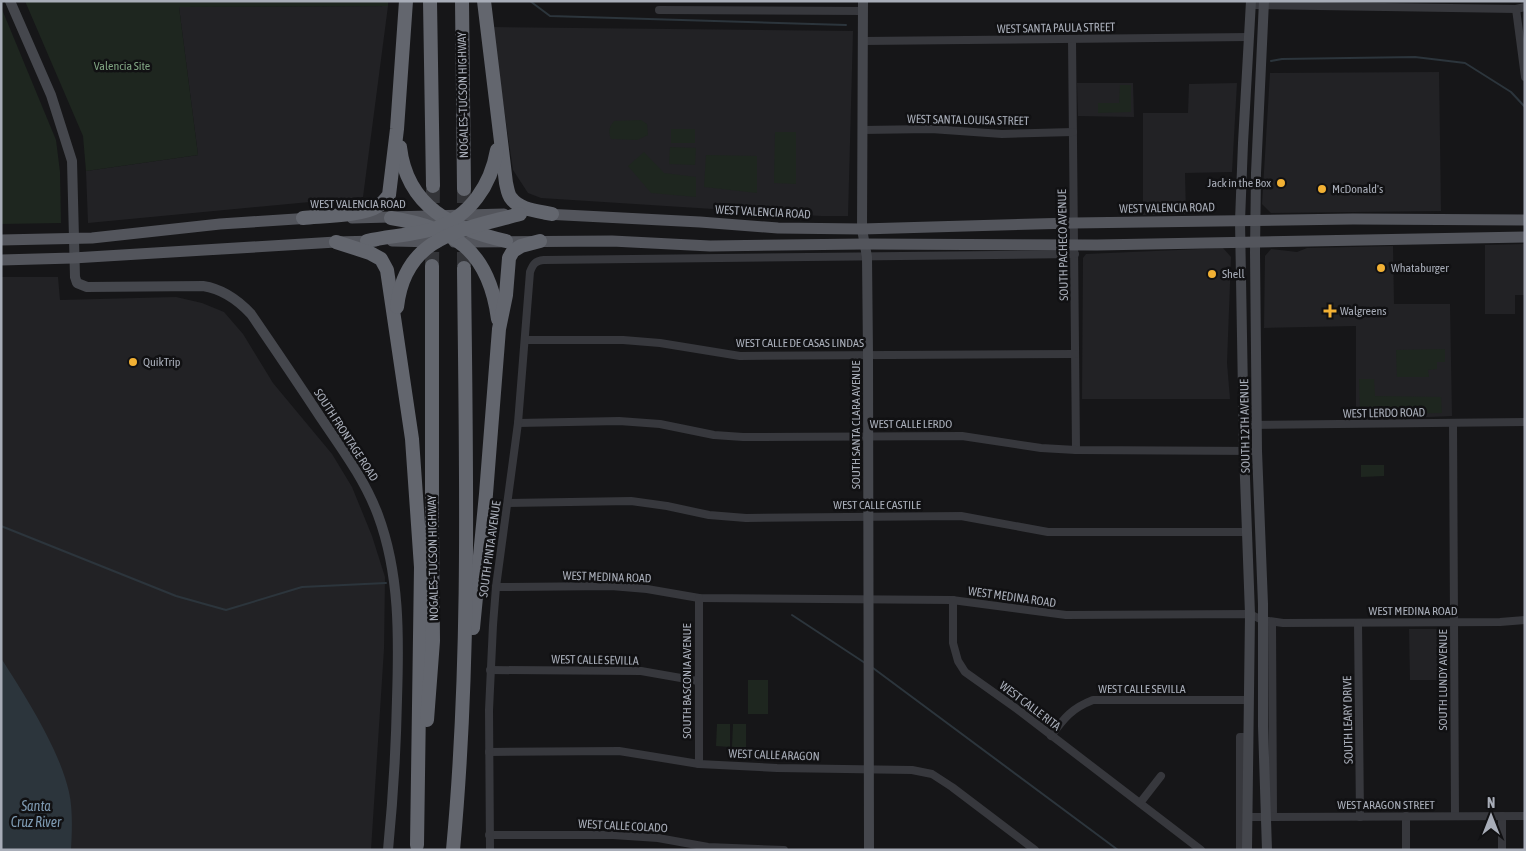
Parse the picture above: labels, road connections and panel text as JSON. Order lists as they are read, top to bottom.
{
  "streets": {
    "highway": ["NOGALES–TUCSON HIGHWAY"],
    "main road": ["WEST VALENCIA ROAD"],
    "street": [
      "WEST SANTA PAULA STREET",
      "WEST SANTA LOUISA STREET",
      "SOUTH PACHECO AVENUE",
      "WEST CALLE DE CASAS LINDAS",
      "WEST LERDO ROAD",
      "WEST CALLE LERDO",
      "SOUTH SANTA CLARA AVENUE",
      "SOUTH 12TH AVENUE",
      "SOUTH FRONTAGE ROAD",
      "WEST CALLE CASTILE",
      "SOUTH PINTA AVENUE",
      "WEST MEDINA ROAD",
      "WEST CALLE SEVILLA",
      "SOUTH LUNDY AVENUE",
      "SOUTH BASCONIA AVENUE",
      "WEST CALLE RITA",
      "SOUTH LEARY DRIVE",
      "WEST CALLE ARAGON",
      "WEST ARAGON STREET",
      "WEST CALLE COLADO"
    ]
  },
  "crossings": [
    ["WEST SANTA PAULA STREET", "SOUTH PACHECO AVENUE"],
    ["WEST SANTA PAULA STREET", "SOUTH SANTA CLARA AVENUE"],
    ["WEST SANTA PAULA STREET", "SOUTH 12TH AVENUE"],
    ["WEST SANTA LOUISA STREET", "SOUTH PACHECO AVENUE"],
    ["WEST SANTA LOUISA STREET", "SOUTH SANTA CLARA AVENUE"],
    ["WEST VALENCIA ROAD", "SOUTH PACHECO AVENUE"],
    ["WEST VALENCIA ROAD", "SOUTH SANTA CLARA AVENUE"],
    ["WEST VALENCIA ROAD", "SOUTH 12TH AVENUE"],
    ["SOUTH PACHECO AVENUE", "WEST CALLE DE CASAS LINDAS"],
    ["SOUTH PACHECO AVENUE", "WEST CALLE LERDO"],
    ["WEST CALLE DE CASAS LINDAS", "SOUTH SANTA CLARA AVENUE"],
    ["WEST CALLE DE CASAS LINDAS", "SOUTH PINTA AVENUE"],
    ["WEST LERDO ROAD", "SOUTH 12TH AVENUE"],
    ["WEST LERDO ROAD", "SOUTH LUNDY AVENUE"],
    ["WEST CALLE LERDO", "SOUTH SANTA CLARA AVENUE"],
    ["WEST CALLE LERDO", "SOUTH 12TH AVENUE"],
    ["WEST CALLE LERDO", "SOUTH PINTA AVENUE"],
    ["SOUTH SANTA CLARA AVENUE", "WEST CALLE CASTILE"],
    ["SOUTH SANTA CLARA AVENUE", "SOUTH PINTA AVENUE"],
    ["SOUTH SANTA CLARA AVENUE", "WEST MEDINA ROAD"],
    ["SOUTH SANTA CLARA AVENUE", "WEST CALLE ARAGON"],
    ["SOUTH 12TH AVENUE", "WEST CALLE CASTILE"],
    ["SOUTH 12TH AVENUE", "WEST MEDINA ROAD"],
    ["SOUTH 12TH AVENUE", "WEST CALLE SEVILLA"],
    ["SOUTH 12TH AVENUE", "WEST ARAGON STREET"],
    ["WEST CALLE CASTILE", "SOUTH PINTA AVENUE"],
    ["SOUTH PINTA AVENUE", "WEST MEDINA ROAD"],
    ["SOUTH PINTA AVENUE", "WEST CALLE SEVILLA"],
    ["SOUTH PINTA AVENUE", "WEST CALLE ARAGON"],
    ["SOUTH PINTA AVENUE", "WEST CALLE COLADO"],
    ["WEST MEDINA ROAD", "SOUTH LUNDY AVENUE"],
    ["WEST MEDINA ROAD", "SOUTH BASCONIA AVENUE"],
    ["WEST MEDINA ROAD", "WEST CALLE RITA"],
    ["WEST MEDINA ROAD", "SOUTH LEARY DRIVE"],
    ["WEST CALLE SEVILLA", "SOUTH BASCONIA AVENUE"],
    ["WEST CALLE SEVILLA", "WEST CALLE RITA"],
    ["SOUTH LUNDY AVENUE", "WEST ARAGON STREET"],
    ["SOUTH BASCONIA AVENUE", "WEST CALLE ARAGON"],
    ["SOUTH LEARY DRIVE", "WEST ARAGON STREET"]
  ],
  "water": ["Santa Cruz River"],
  "parks": ["Valencia Site"],
  "places": {
    "other": [
      "Jack in the Box",
      "McDonald's",
      "Whataburger",
      "Shell",
      "QuikTrip"
    ],
    "health": ["Walgreens"]
  },
  "north": "top"
}
